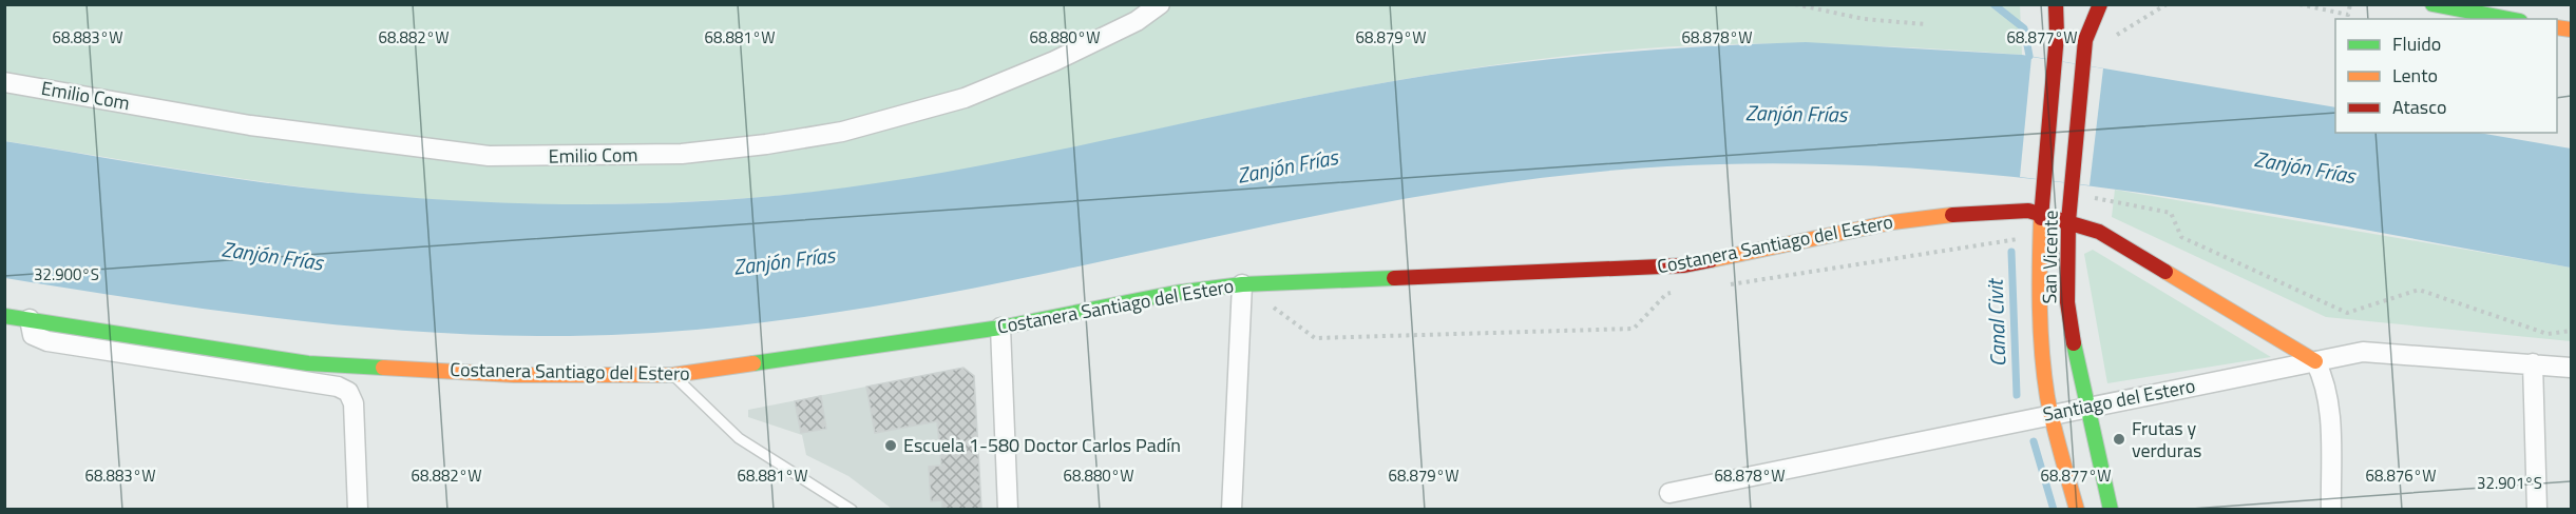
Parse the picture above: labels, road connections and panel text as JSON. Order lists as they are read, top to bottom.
{
  "streets": {
    "street": [
      "Emilio Com",
      "Costanera Santiago del Estero",
      "San Vicente",
      "Santiago del Estero"
    ]
  },
  "crossings": [
    ["Costanera Santiago del Estero", "San Vicente"],
    ["Costanera Santiago del Estero", "Santiago del Estero"],
    ["San Vicente", "Santiago del Estero"]
  ],
  "water": ["Zanjón Frías", "Canal Civit"],
  "places": ["Frutas y verduras", "Escuela 1-580 Doctor Carlos Padín"],
  "legend": ["Fluido", "Lento", "Atasco"],
  "coordinates": [
    "68.883°W",
    "68.882°W",
    "68.881°W",
    "68.880°W",
    "68.879°W",
    "68.878°W",
    "68.877°W",
    "32.900°S",
    "68.876°W",
    "32.901°S"
  ]
}
